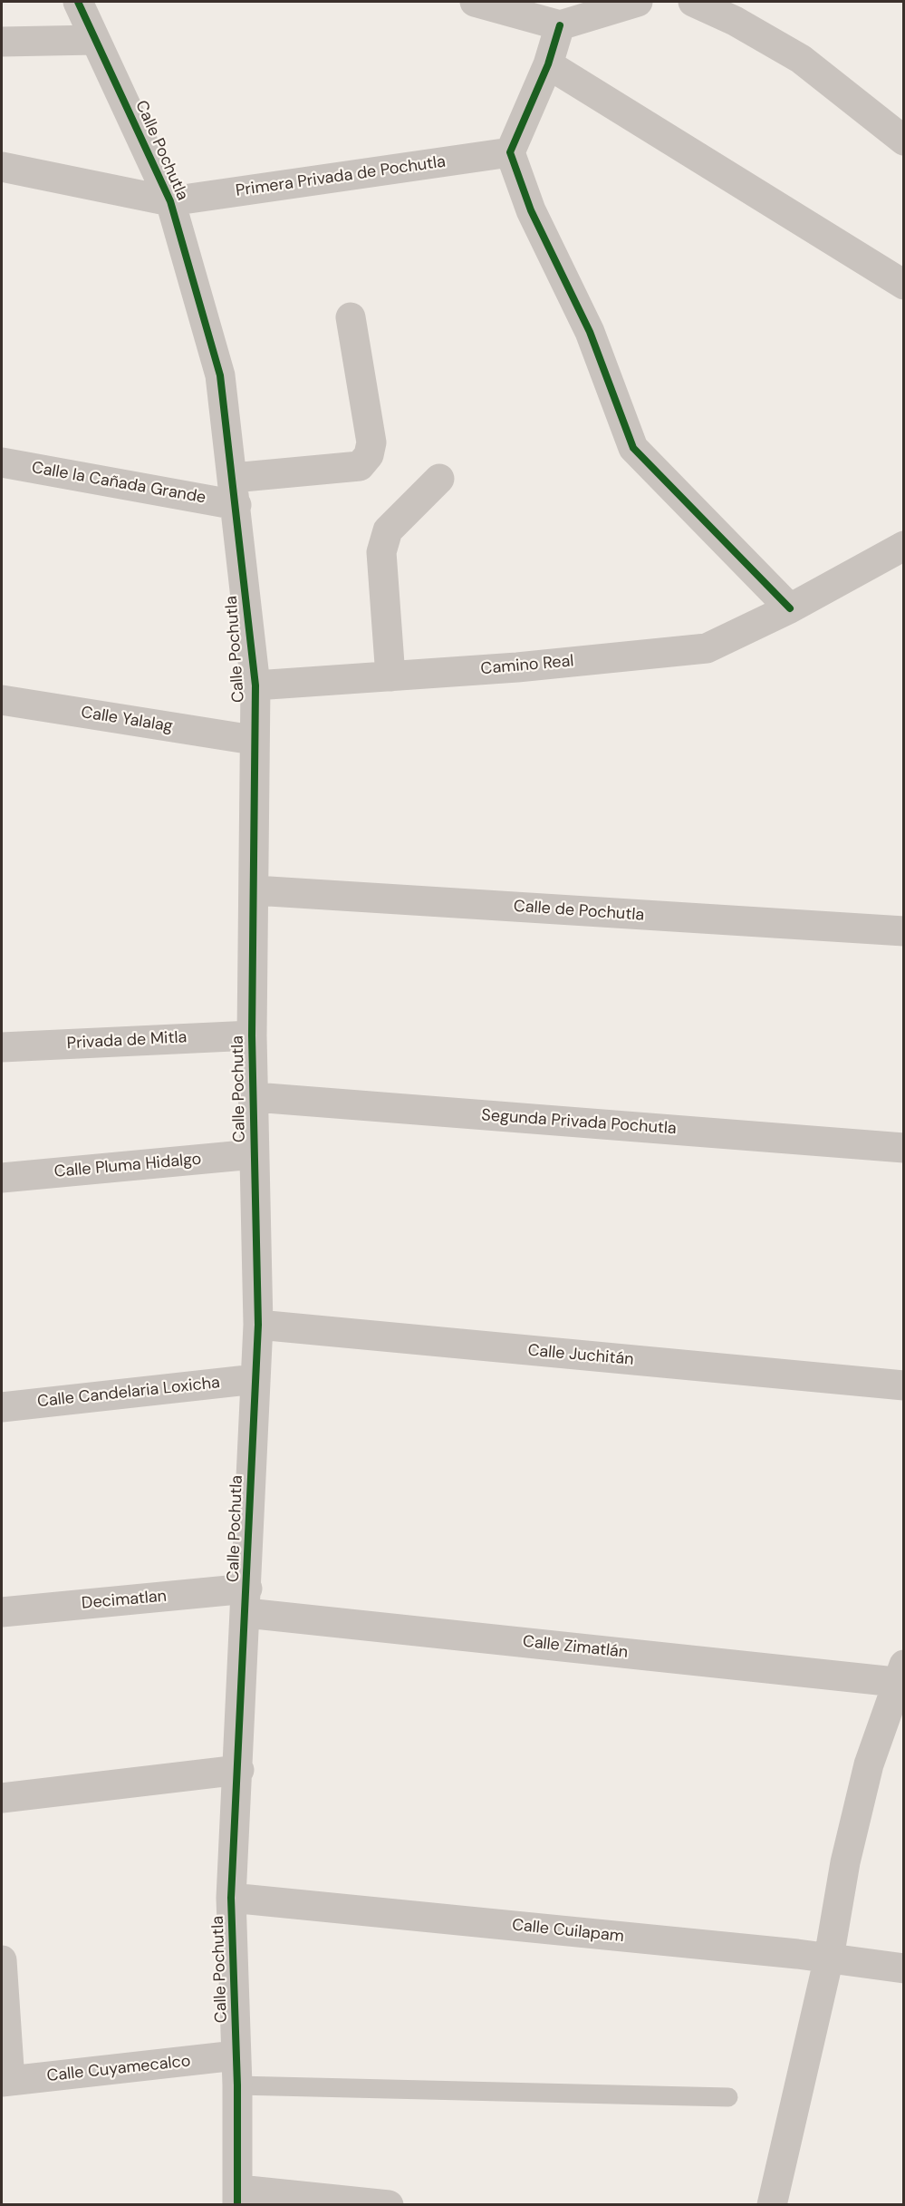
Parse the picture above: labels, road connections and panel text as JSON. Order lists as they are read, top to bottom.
{
  "streets": {
    "street": [
      "Calle Pochutla",
      "Primera Privada de Pochutla",
      "Calle la Cañada Grande",
      "Camino Real",
      "Calle Yalalag",
      "Calle de Pochutla",
      "Privada de Mitla",
      "Segunda Privada Pochutla",
      "Calle Pluma Hidalgo",
      "Calle Juchitán",
      "Calle Candelaria Loxicha",
      "Decimatlan",
      "Calle Zimatlán",
      "Calle Cuilapam",
      "Calle Cuyamecalco"
    ]
  },
  "crossings": [
    ["Calle Pochutla", "Primera Privada de Pochutla"],
    ["Calle Pochutla", "Calle la Cañada Grande"],
    ["Calle Pochutla", "Camino Real"],
    ["Calle Pochutla", "Calle Yalalag"],
    ["Calle Pochutla", "Calle de Pochutla"],
    ["Calle Pochutla", "Privada de Mitla"],
    ["Calle Pochutla", "Segunda Privada Pochutla"],
    ["Calle Pochutla", "Calle Pluma Hidalgo"],
    ["Calle Pochutla", "Calle Juchitán"],
    ["Calle Pochutla", "Calle Candelaria Loxicha"],
    ["Calle Pochutla", "Decimatlan"],
    ["Calle Pochutla", "Calle Zimatlán"],
    ["Calle Pochutla", "Calle Cuilapam"],
    ["Calle Pochutla", "Calle Cuyamecalco"],
    ["Decimatlan", "Calle Zimatlán"]
  ]
}
